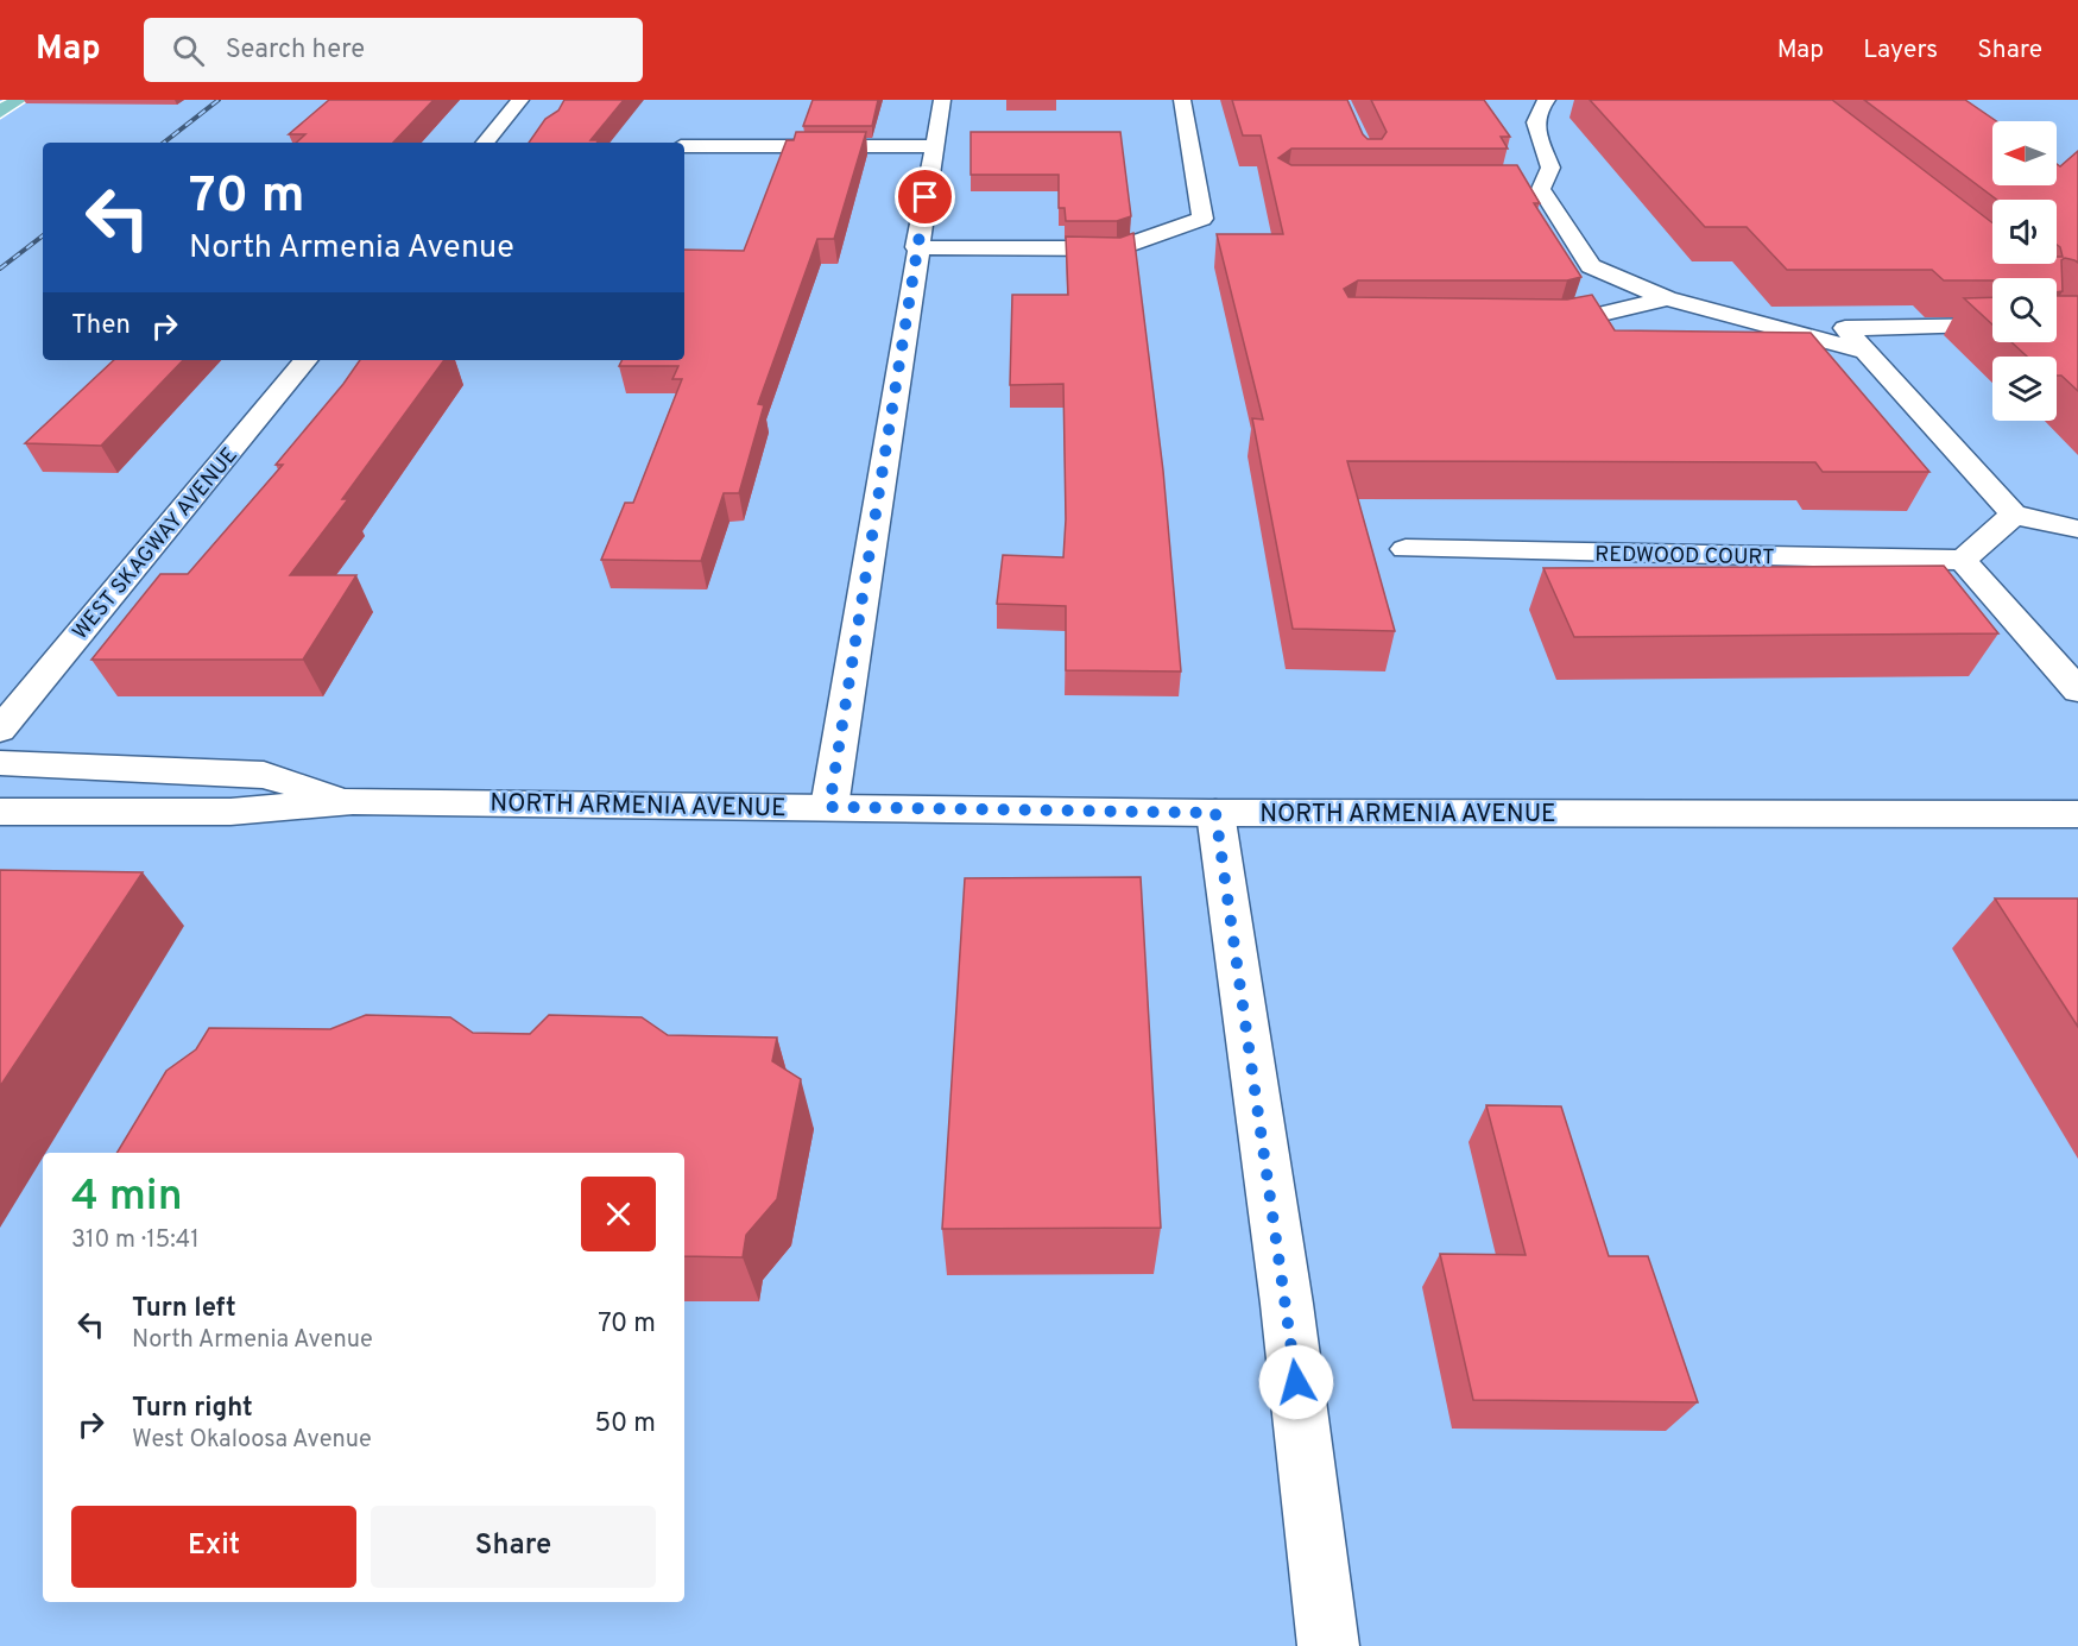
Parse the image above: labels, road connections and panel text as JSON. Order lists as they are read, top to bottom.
{
  "streets": {
    "street": ["WEST SKAGWAY AVENUE", "REDWOOD COURT", "NORTH ARMENIA AVENUE"]
  },
  "north": "left",
  "page": {
    "header": "Map",
    "search": "Search here",
    "nav": ["Map", "Layers", "Share"],
    "turn": ["70 m", "North Armenia Avenue"],
    "then": "Then",
    "heading": ["4 min", "310 m · 15:41"],
    "list": [
      {
        "name": "Turn left",
        "note": "North Armenia Avenue",
        "value": "70 m"
      },
      {
        "name": "Turn right",
        "note": "West Okaloosa Avenue",
        "value": "50 m"
      }
    ],
    "buttons": ["Exit", "Share"]
  }
}
